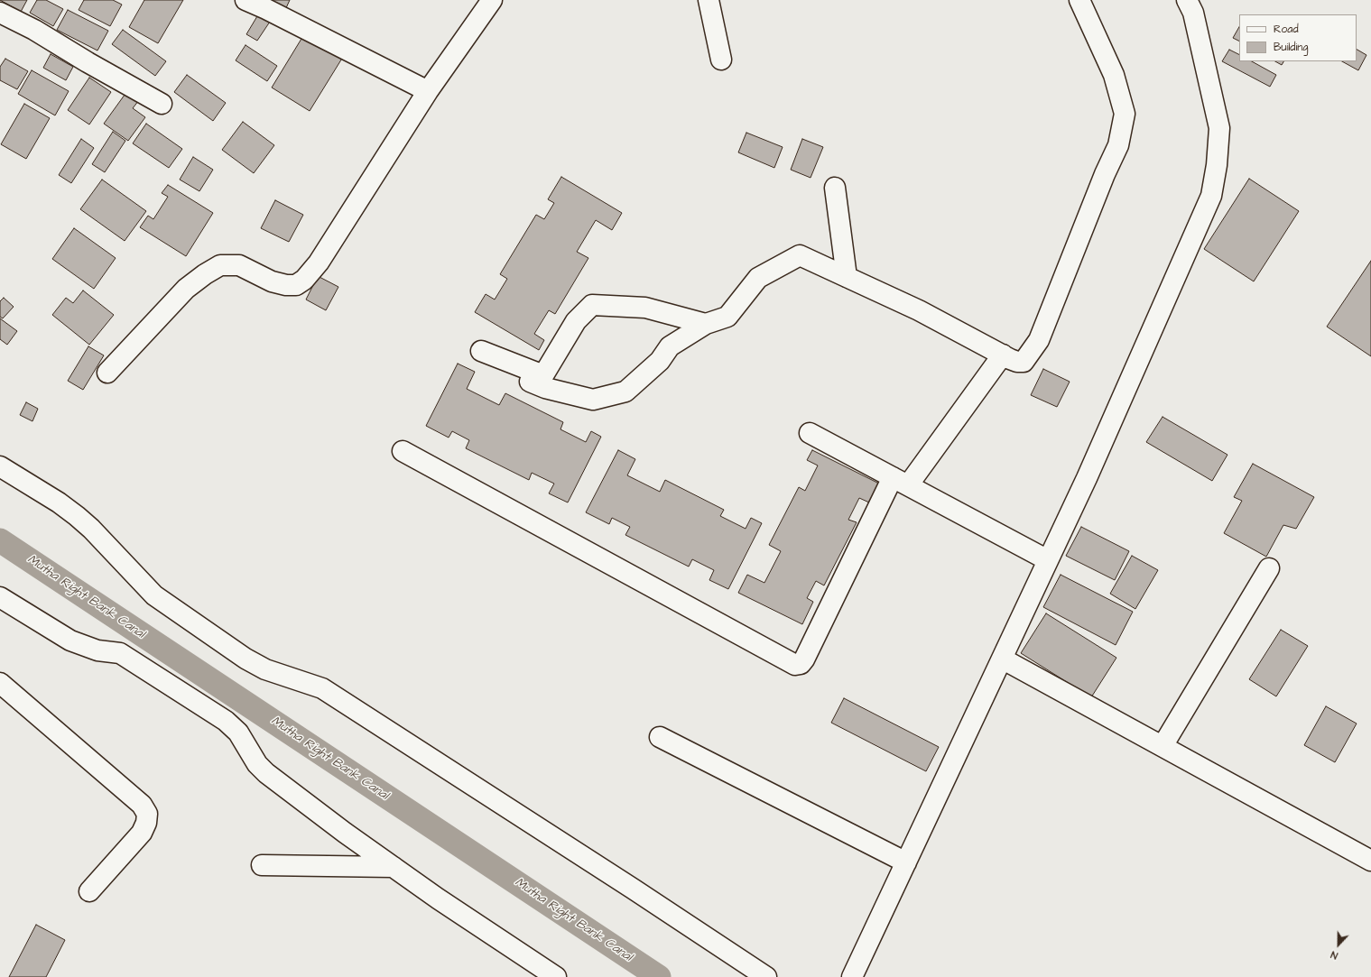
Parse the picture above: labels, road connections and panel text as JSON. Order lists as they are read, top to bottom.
{
  "water": ["Mutha Right Bank Canal"],
  "legend": ["Road", "Building"],
  "north": "bottom"
}
